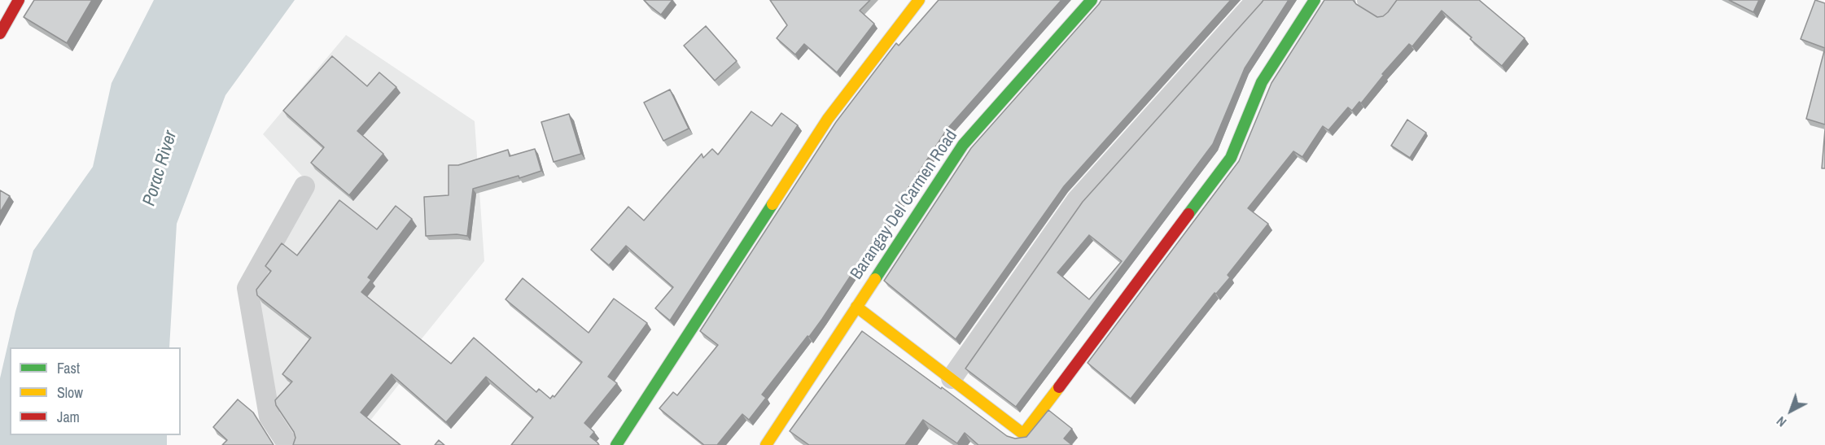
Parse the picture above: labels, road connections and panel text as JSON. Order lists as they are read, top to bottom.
{
  "streets": {
    "street": ["Barangay Del Carmen Road"]
  },
  "water": ["Porac River"],
  "legend": ["Fast", "Slow", "Jam"],
  "north": "bottom left"
}
